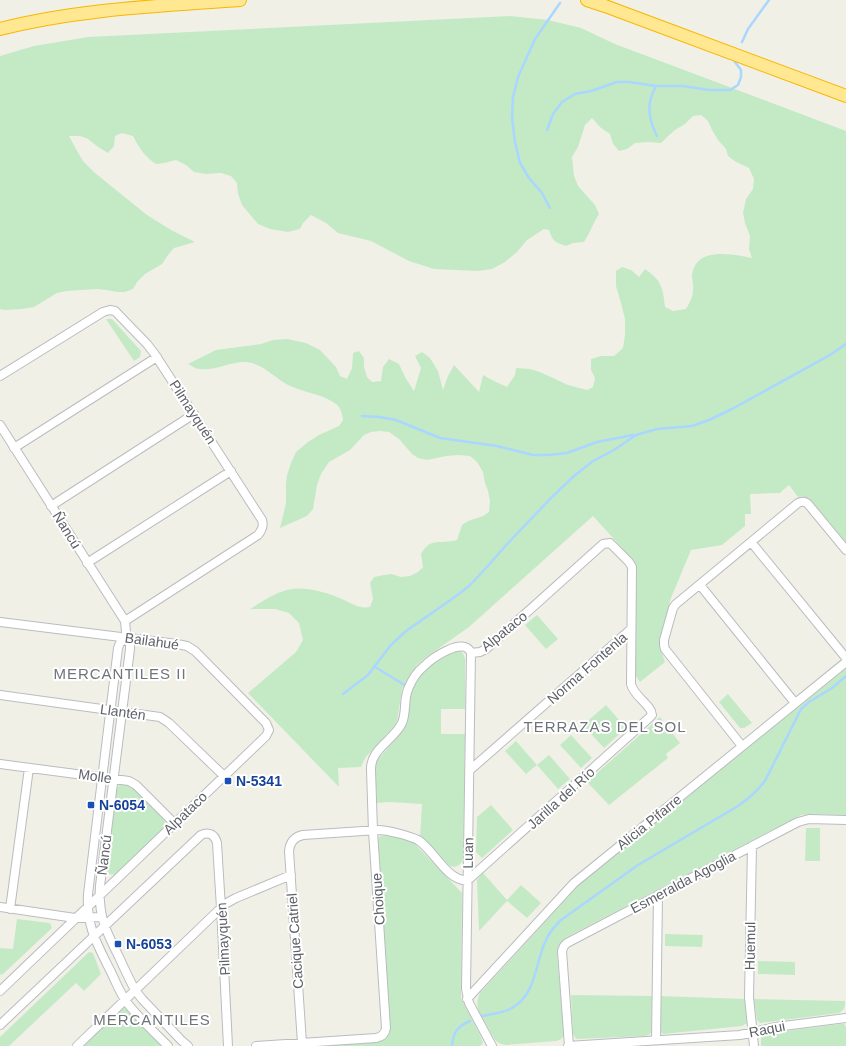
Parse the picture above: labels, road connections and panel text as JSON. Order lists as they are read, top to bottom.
{
  "streets": {
    "street": [
      "Pilmayquén",
      "Ñancú",
      "Alpataco",
      "Bailahué",
      "Norma Fontenla",
      "Llantén",
      "Molle",
      "Jarilla del Río",
      "Alicia Pifarre",
      "Luan",
      "Esmeralda Agoglia",
      "Choique",
      "Cacique Catriel",
      "Huemul",
      "Raqui"
    ]
  },
  "crossings": [
    ["Pilmayquén", "Ñancú"],
    ["Pilmayquén", "Alpataco"],
    ["Ñancú", "Alpataco"],
    ["Ñancú", "Bailahué"],
    ["Ñancú", "Llantén"],
    ["Ñancú", "Molle"],
    ["Alpataco", "Bailahué"],
    ["Alpataco", "Norma Fontenla"],
    ["Alpataco", "Llantén"],
    ["Alpataco", "Molle"],
    ["Alpataco", "Jarilla del Río"],
    ["Alpataco", "Luan"],
    ["Alpataco", "Choique"],
    ["Norma Fontenla", "Jarilla del Río"],
    ["Norma Fontenla", "Luan"],
    ["Jarilla del Río", "Luan"],
    ["Alicia Pifarre", "Luan"],
    ["Esmeralda Agoglia", "Huemul"],
    ["Esmeralda Agoglia", "Raqui"],
    ["Choique", "Cacique Catriel"],
    ["Huemul", "Raqui"]
  ],
  "districts": ["MERCANTILES II", "TERRAZAS DEL SOL", "MERCANTILES"],
  "places": {
    "transit": ["N-5341", "N-6054", "N-6053"]
  }
}
